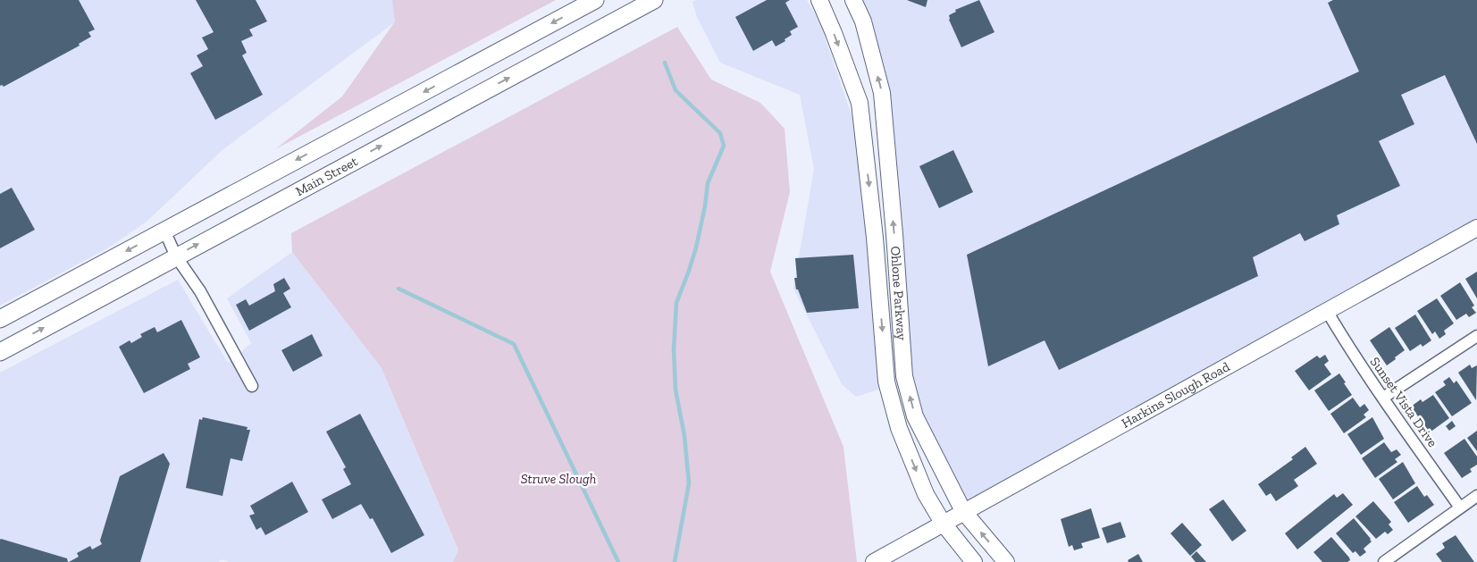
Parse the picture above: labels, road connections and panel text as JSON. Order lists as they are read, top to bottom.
{
  "streets": {
    "main road": ["Main Street", "Ohlone Parkway", "Harkins Slough Road"],
    "street": ["Sunset Vista Drive"]
  },
  "crossings": [
    ["Ohlone Parkway", "Harkins Slough Road"],
    ["Harkins Slough Road", "Sunset Vista Drive"]
  ],
  "parks": ["Struve Slough"]
}
